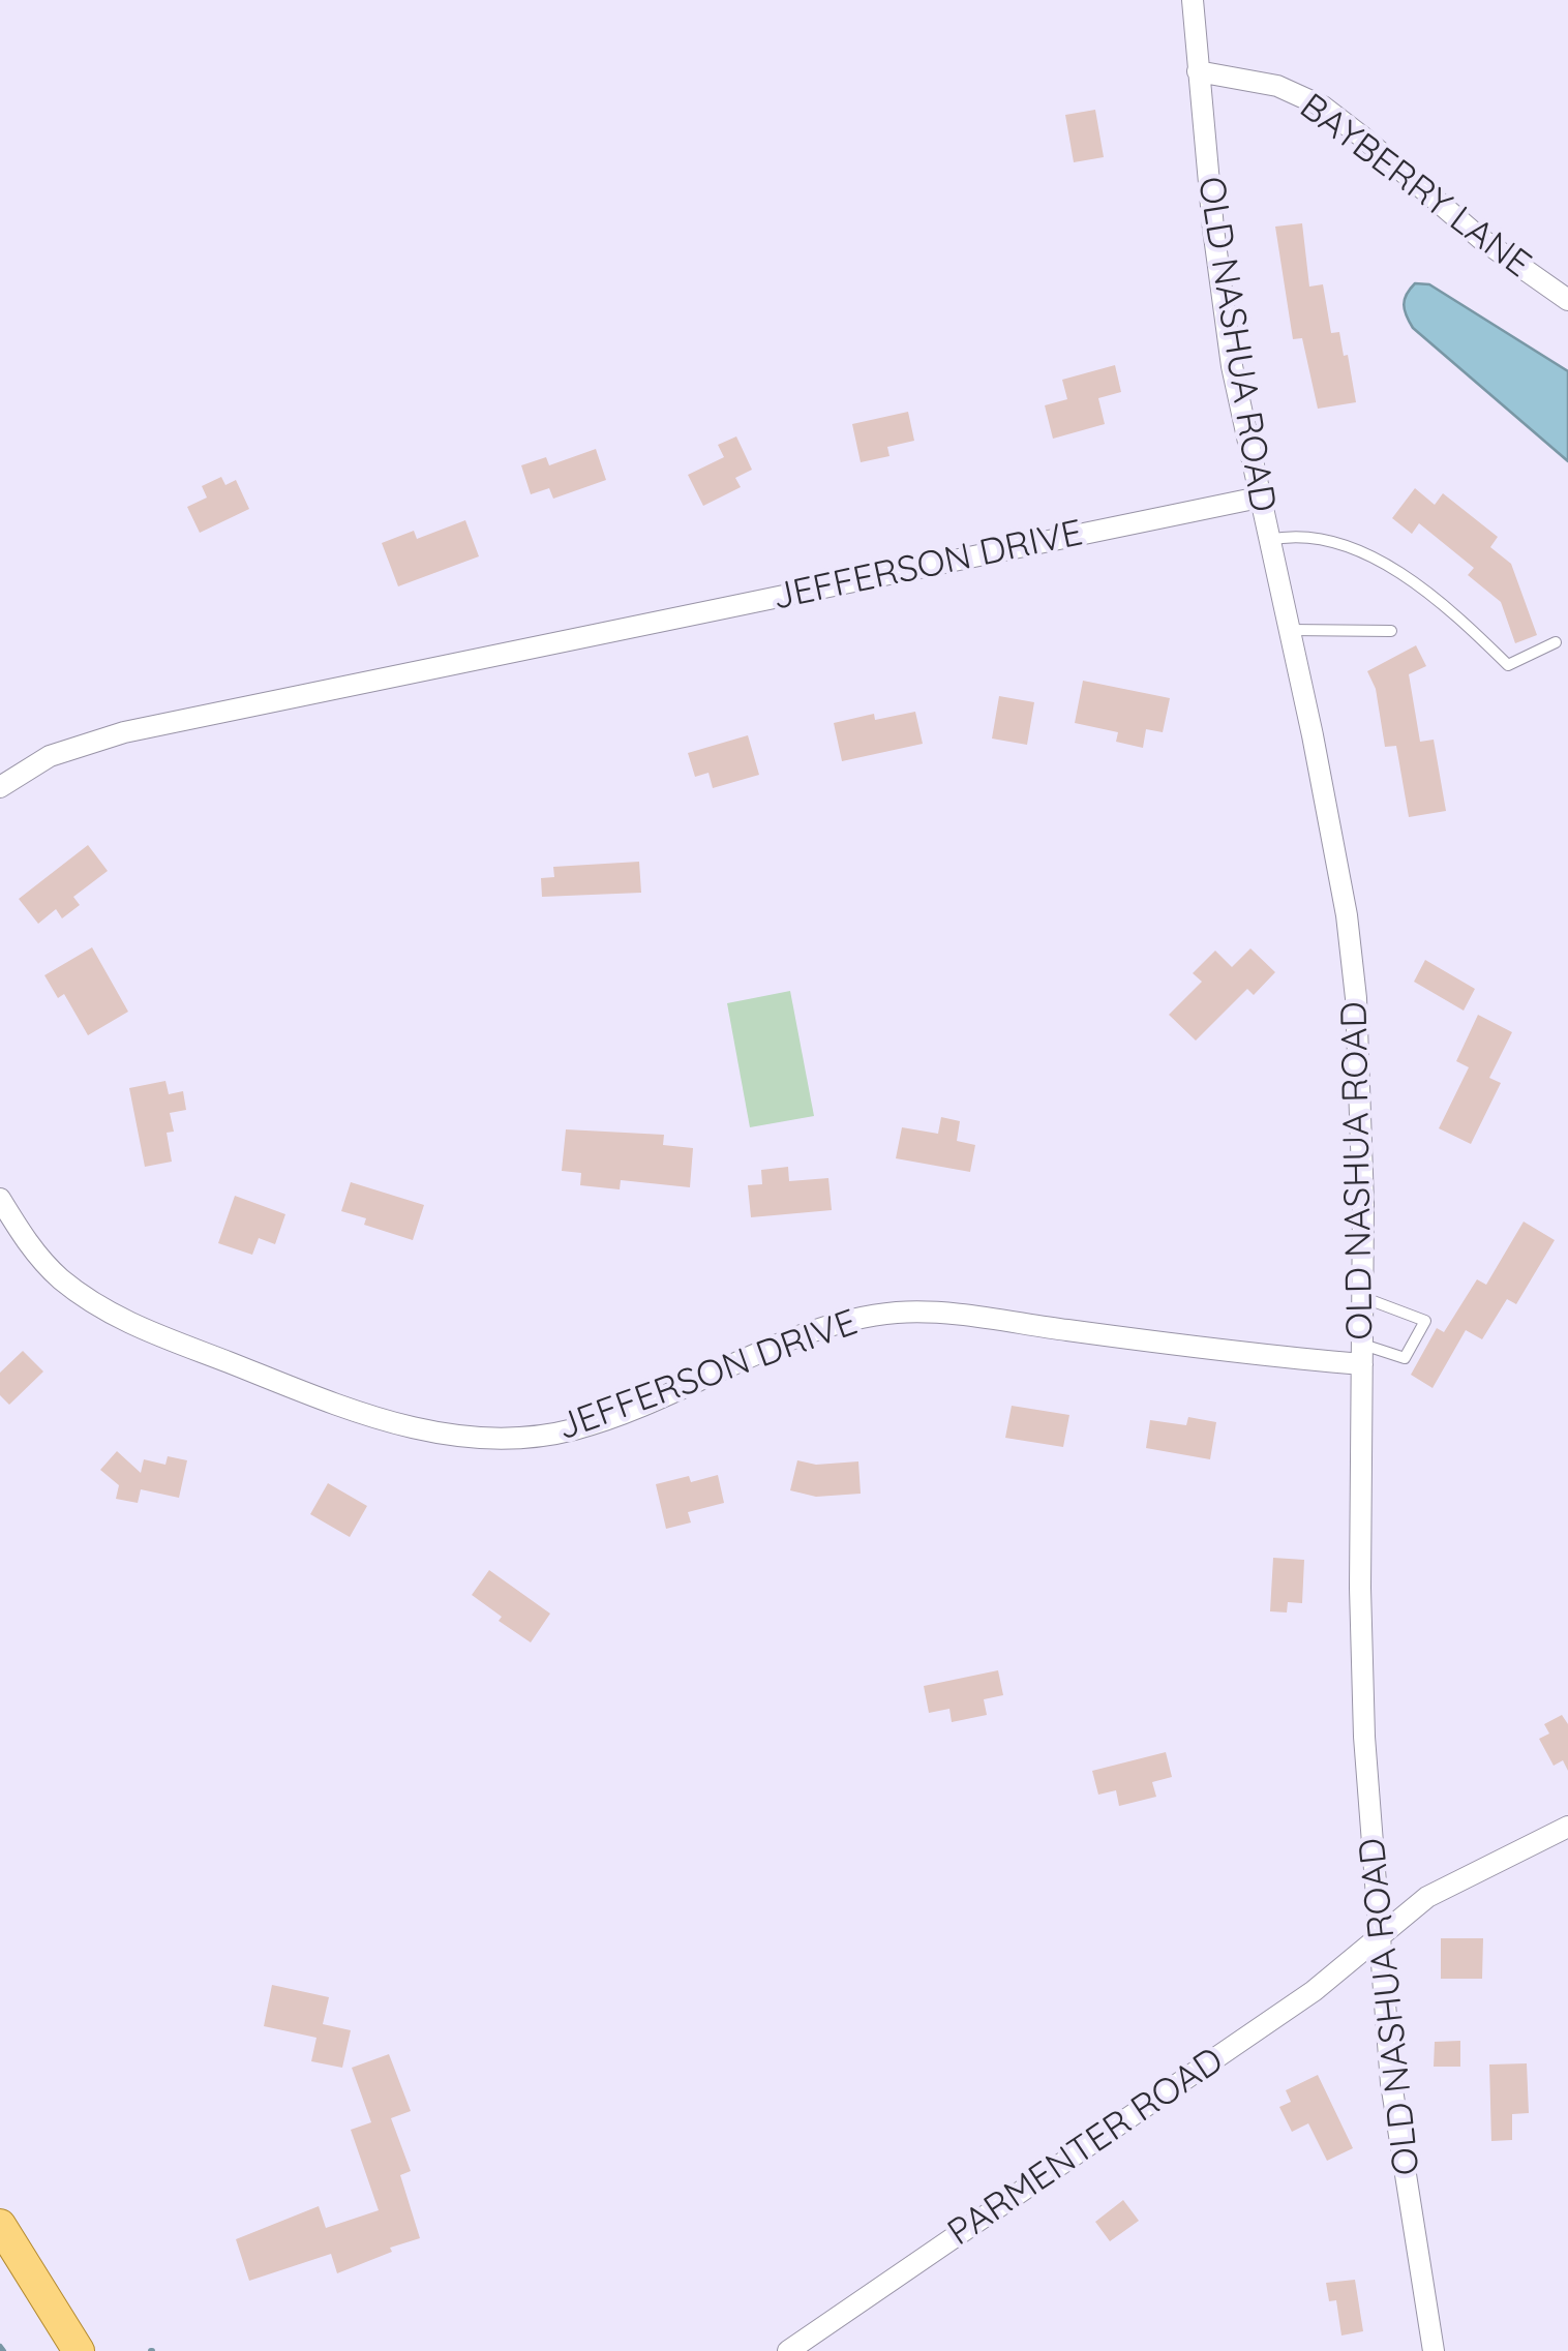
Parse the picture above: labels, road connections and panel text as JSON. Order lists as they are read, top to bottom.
{
  "streets": {
    "street": [
      "BAYBERRY LANE",
      "OLD NASHUA ROAD",
      "JEFFERSON DRIVE",
      "PARMENTER ROAD"
    ]
  },
  "crossings": [
    ["BAYBERRY LANE", "OLD NASHUA ROAD"],
    ["OLD NASHUA ROAD", "JEFFERSON DRIVE"],
    ["OLD NASHUA ROAD", "PARMENTER ROAD"]
  ]
}
